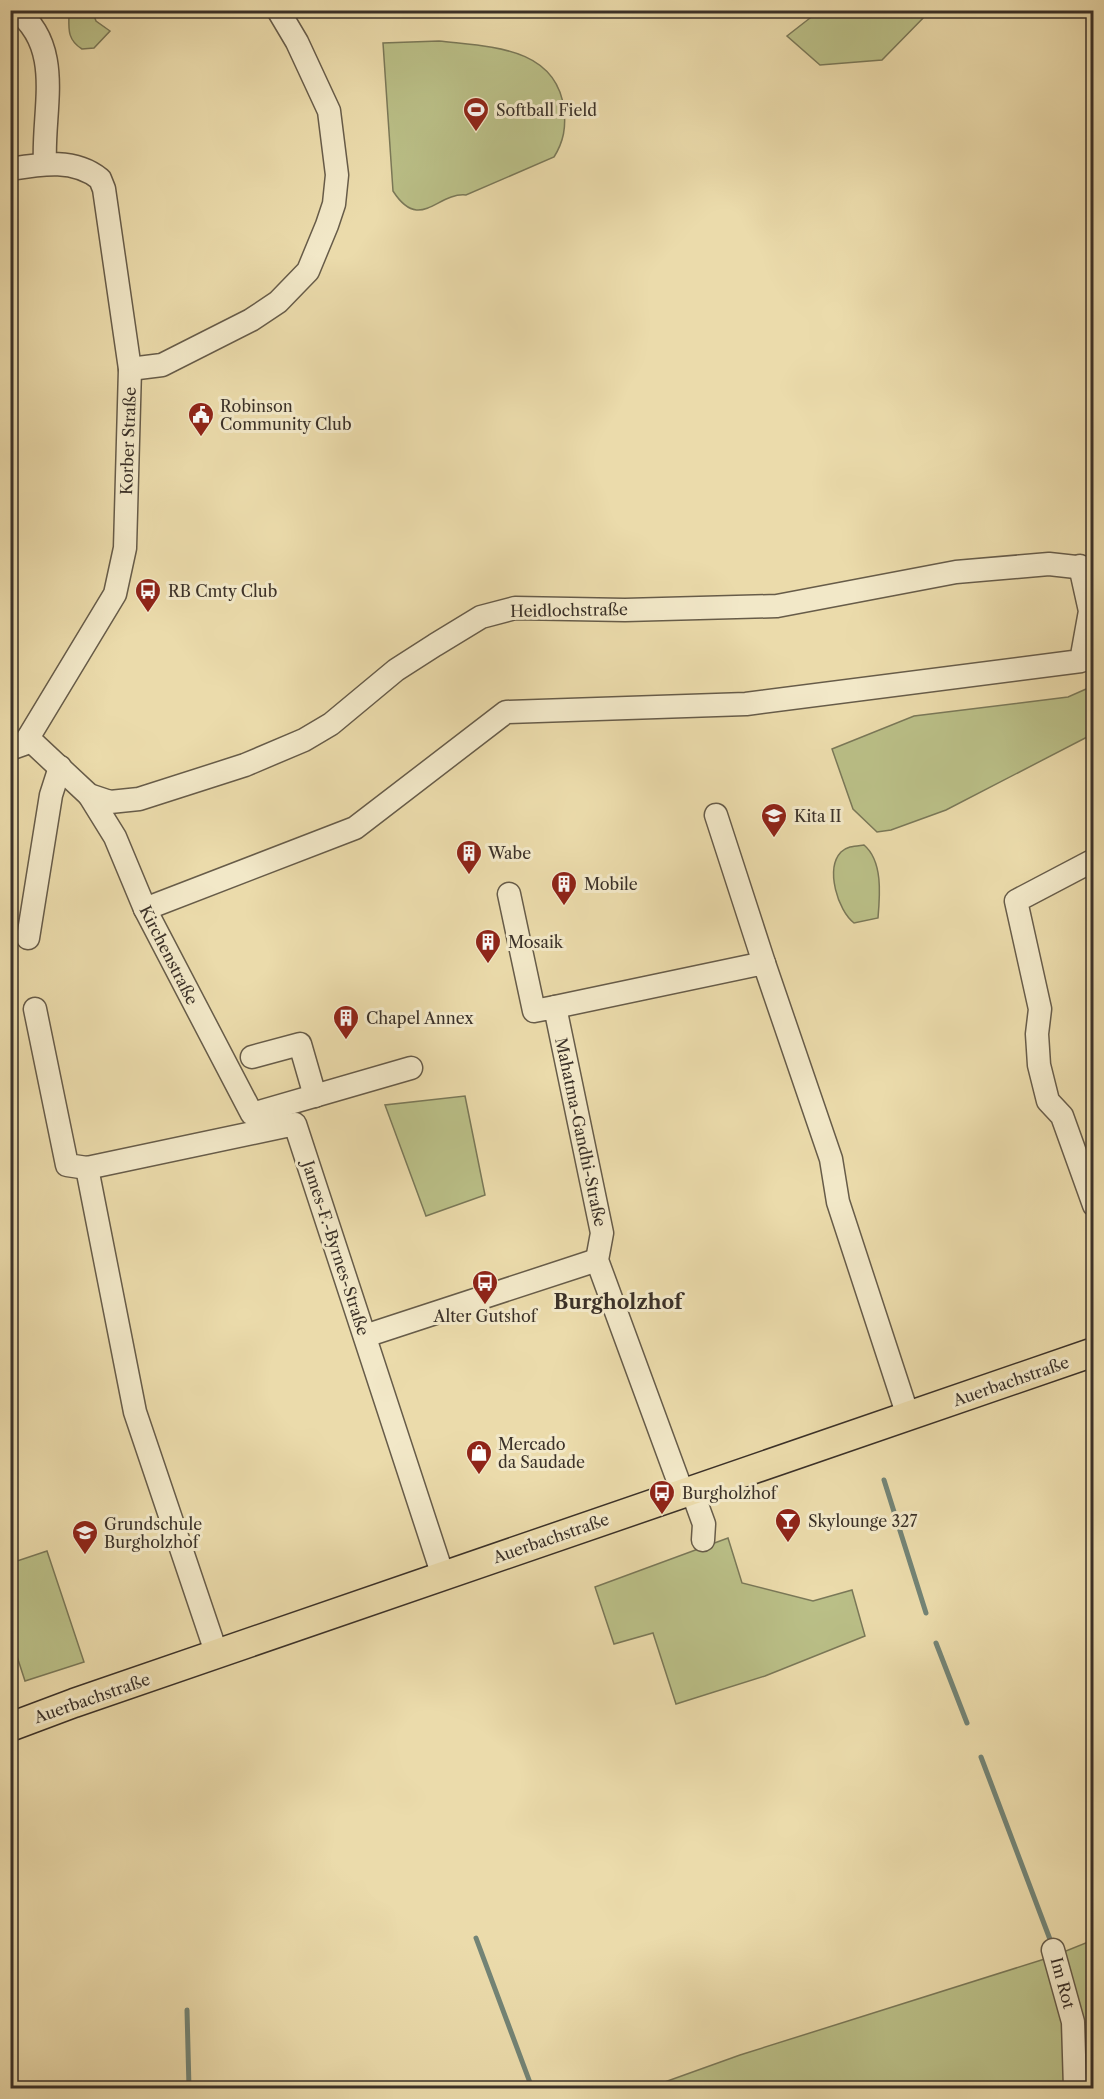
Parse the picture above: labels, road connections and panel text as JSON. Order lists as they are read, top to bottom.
{
  "streets": {
    "main road": ["Auerbachstraße"],
    "street": [
      "Korber Straße",
      "Heidlochstraße",
      "Kirchenstraße",
      "Mahatma-Gandhi-Straße",
      "James-F.-Byrnes-Straße",
      "Im Rot"
    ]
  },
  "crossings": [
    ["Heidlochstraße", "Kirchenstraße"],
    ["Mahatma-Gandhi-Straße", "Auerbachstraße"],
    ["James-F.-Byrnes-Straße", "Auerbachstraße"]
  ],
  "districts": ["Burgholzhof"],
  "places": {
    "sports": ["Softball Field"],
    "public building": ["Robinson Community Club"],
    "bus stop": ["RB Cmty Club", "Alter Gutshof", "Burgholzhof"],
    "school or university": ["Kita II", "Grundschule Burgholzhof"],
    "building": [
      "Wabe",
      "Mobile",
      "Mosaik",
      "Chapel Annex"
    ],
    "shop": ["Mercado da Saudade"],
    "bar": ["Skylounge 327"]
  }
}
